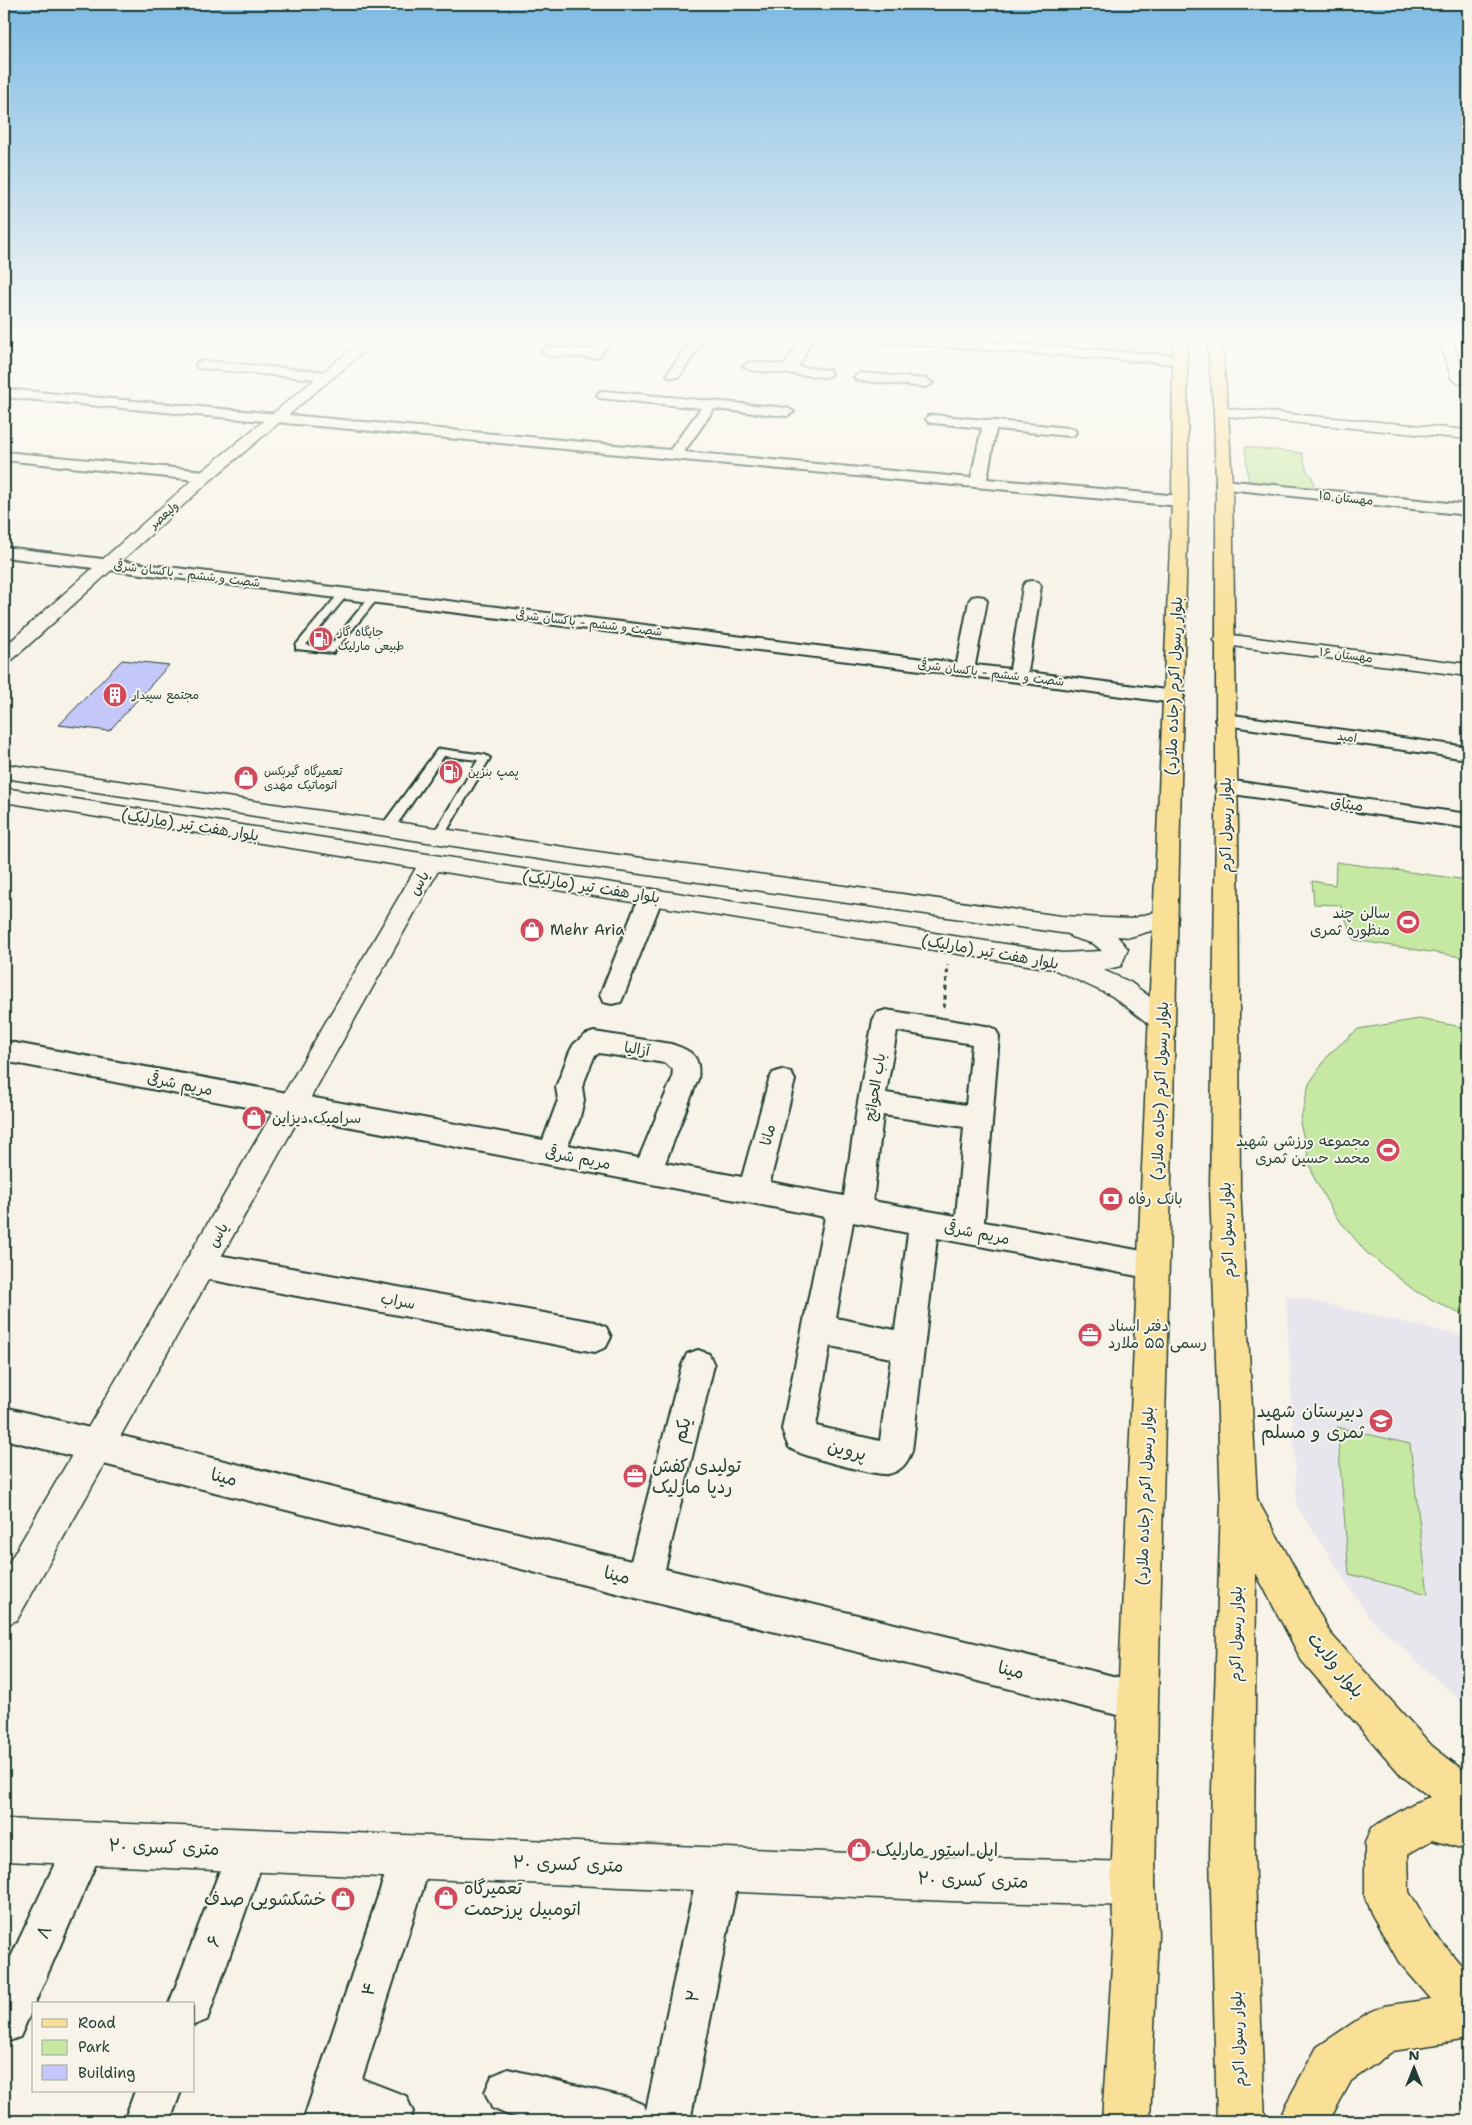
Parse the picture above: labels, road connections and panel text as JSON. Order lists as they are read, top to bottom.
{
  "streets": {
    "main road": [
      "ولیعصر",
      "مهستان ۱۶",
      "بلوار رسول اکرم (جاده ملارد)",
      "بلوار هفت تیر (مارلیک)",
      "بلوار رسول اکرم",
      "یاس",
      "بلوار ولایت",
      "۲۰ متری کسری"
    ],
    "street": [
      "مهستان ۱۵",
      "شصت و ششم - پاکسان شرقی",
      "امید",
      "میثاق",
      "آزالیا",
      "مریم شرقی",
      "باب الحوائج",
      "مانا",
      "سراب",
      "یکم",
      "پروین",
      "مینا",
      "۸",
      "۶",
      "۴",
      "۲"
    ]
  },
  "crossings": [
    ["مهستان ۱۵", "بلوار رسول اکرم"],
    ["ولیعصر", "شصت و ششم - پاکسان شرقی"],
    ["شصت و ششم - پاکسان شرقی", "بلوار رسول اکرم (جاده ملارد)"],
    ["مهستان ۱۶", "بلوار رسول اکرم"],
    ["بلوار رسول اکرم (جاده ملارد)", "بلوار هفت تیر (مارلیک)"],
    ["بلوار رسول اکرم (جاده ملارد)", "مریم شرقی"],
    ["بلوار رسول اکرم (جاده ملارد)", "مینا"],
    ["بلوار رسول اکرم (جاده ملارد)", "۲۰ متری کسری"],
    ["امید", "بلوار رسول اکرم"],
    ["میثاق", "بلوار رسول اکرم"],
    ["بلوار هفت تیر (مارلیک)", "یاس"],
    ["بلوار رسول اکرم", "بلوار ولایت"],
    ["یاس", "مریم شرقی"],
    ["یاس", "سراب"],
    ["یاس", "مینا"],
    ["آزالیا", "مریم شرقی"],
    ["مریم شرقی", "باب الحوائج"],
    ["مریم شرقی", "مانا"],
    ["مریم شرقی", "پروین"],
    ["باب الحوائج", "پروین"],
    ["یکم", "مینا"],
    ["۲۰ متری کسری", "۸"],
    ["۲۰ متری کسری", "۶"],
    ["۲۰ متری کسری", "۴"],
    ["۲۰ متری کسری", "۲"]
  ],
  "places": {
    "fuel station": ["جایگاه گاز طبیعی مارلیک", "پمپ بنزین"],
    "building": ["مجتمع سپیدار"],
    "shop": [
      "تعمیرگاه گیربکس اتوماتیک مهدی",
      "Mehr Aria",
      "سرامیک دیزاین",
      "اپل استور مارلیک",
      "تعمیرگاه اتومبیل پرزحمت",
      "خشکشویی صدف"
    ],
    "sports": ["سالن چند منظوره ثمری", "مجموعه ورزشی شهید محمد حسین ثمری"],
    "bank": ["بانک رفاه"],
    "office": ["دفتر اسناد رسمی ۵۵ ملارد", "تولیدی کفش ردپا مارلیک"],
    "school or university": ["دبیرستان شهید ثمری و مسلم"]
  },
  "legend": ["Road", "Park", "Building"],
  "north": "top"
}
